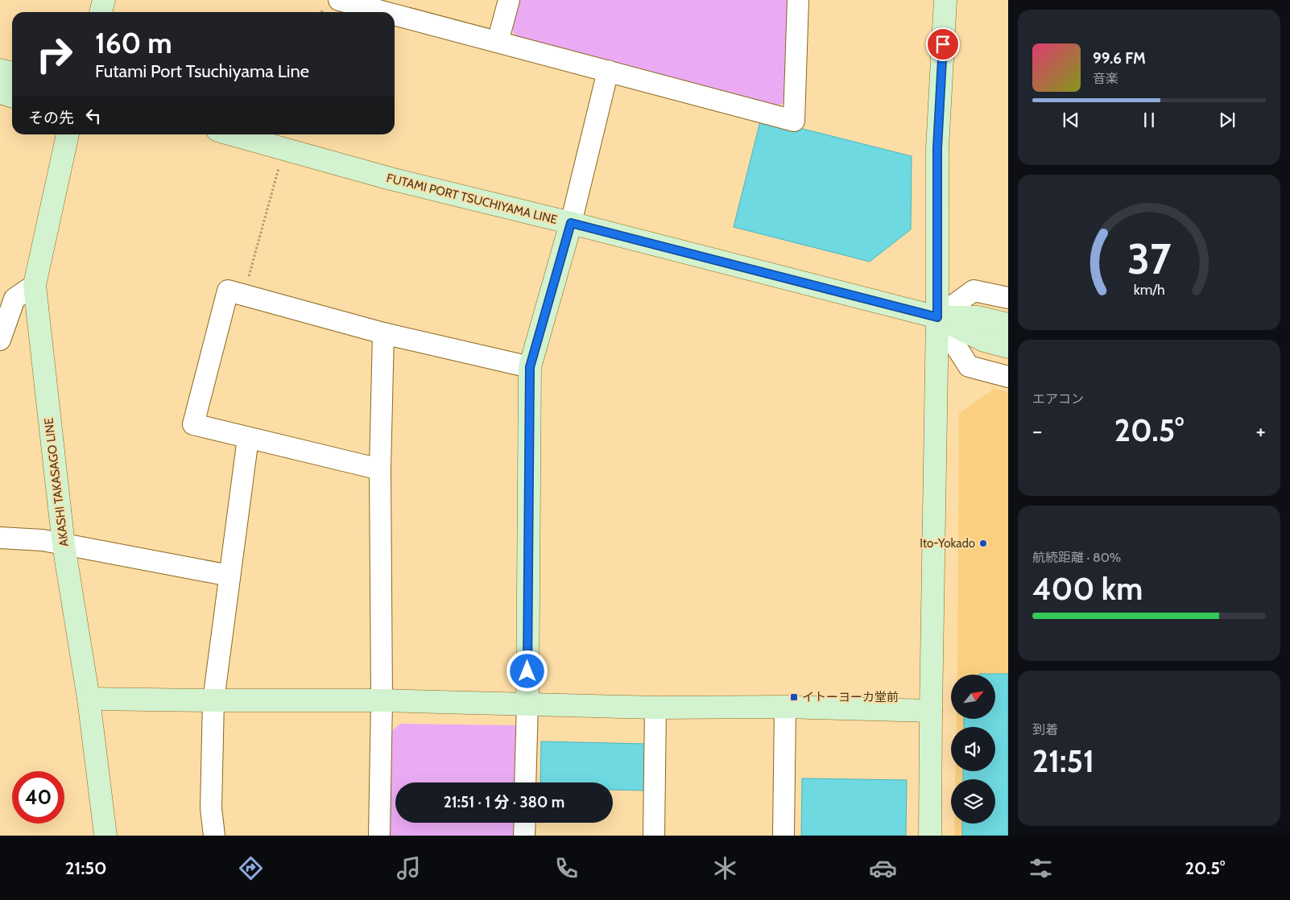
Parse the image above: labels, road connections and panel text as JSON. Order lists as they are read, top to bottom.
{
  "streets": {
    "street": ["FUTAMI PORT TSUCHIYAMA LINE", "AKASHI TAKASAGO LINE"]
  },
  "places": {
    "other": ["Ito-Yokado"],
    "transit": ["イトーヨーカ堂前"]
  },
  "north": "top right",
  "page": {
    "turn": ["160 m", "Futami Port Tsuchiyama Line"],
    "song": ["99.6 FM", "音楽"],
    "then": "その先",
    "tile": [
      "エアコン",
      ["航続距離 · 80%", "400 km"],
      ["到着", "21:51"]
    ],
    "heat": ["−", "20.5°", "+"],
    "limit": "40",
    "trip": "21:51 · 1 分 · 380 m",
    "tabs": ["21:50", "20.5°"],
    "gauge": ["37", "km/h"]
  }
}
